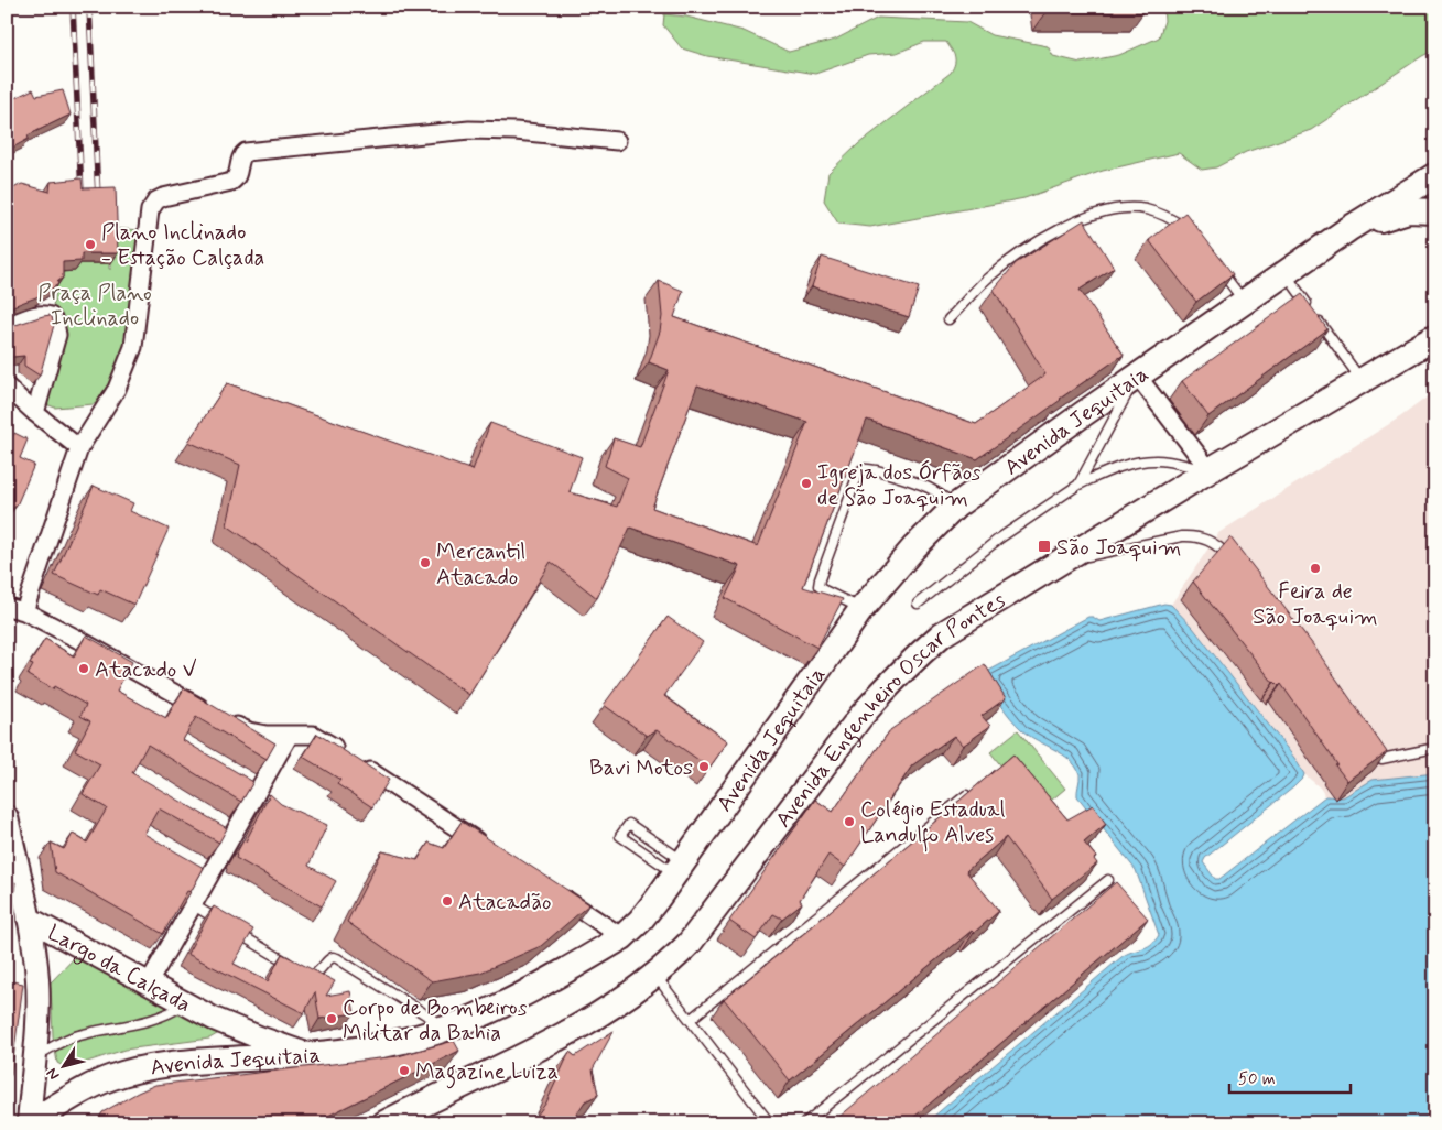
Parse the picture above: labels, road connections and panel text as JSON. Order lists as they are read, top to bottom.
{
  "streets": {
    "main road": ["Avenida Jequitaia", "Avenida Engenheiro Oscar Pontes", "Largo da Calçada"]
  },
  "crossings": [
    ["Avenida Jequitaia", "Largo da Calçada"]
  ],
  "parks": ["Praça Plano Inclinado"],
  "places": {
    "other": [
      "Plano Inclinado - Estação Calçada",
      "Igreja dos Órfãos de São Joaquim",
      "Mercantil Atacado",
      "Feira de São Joaquim",
      "Atacado V",
      "Bavi Motos",
      "Colégio Estadual Landulfo Alves",
      "Atacadão",
      "Corpo de Bombeiros Militar da Bahia",
      "Magazine Luiza"
    ],
    "transit": ["São Joaquim"]
  },
  "scale_bar": "50 m",
  "north": "bottom left"
}
